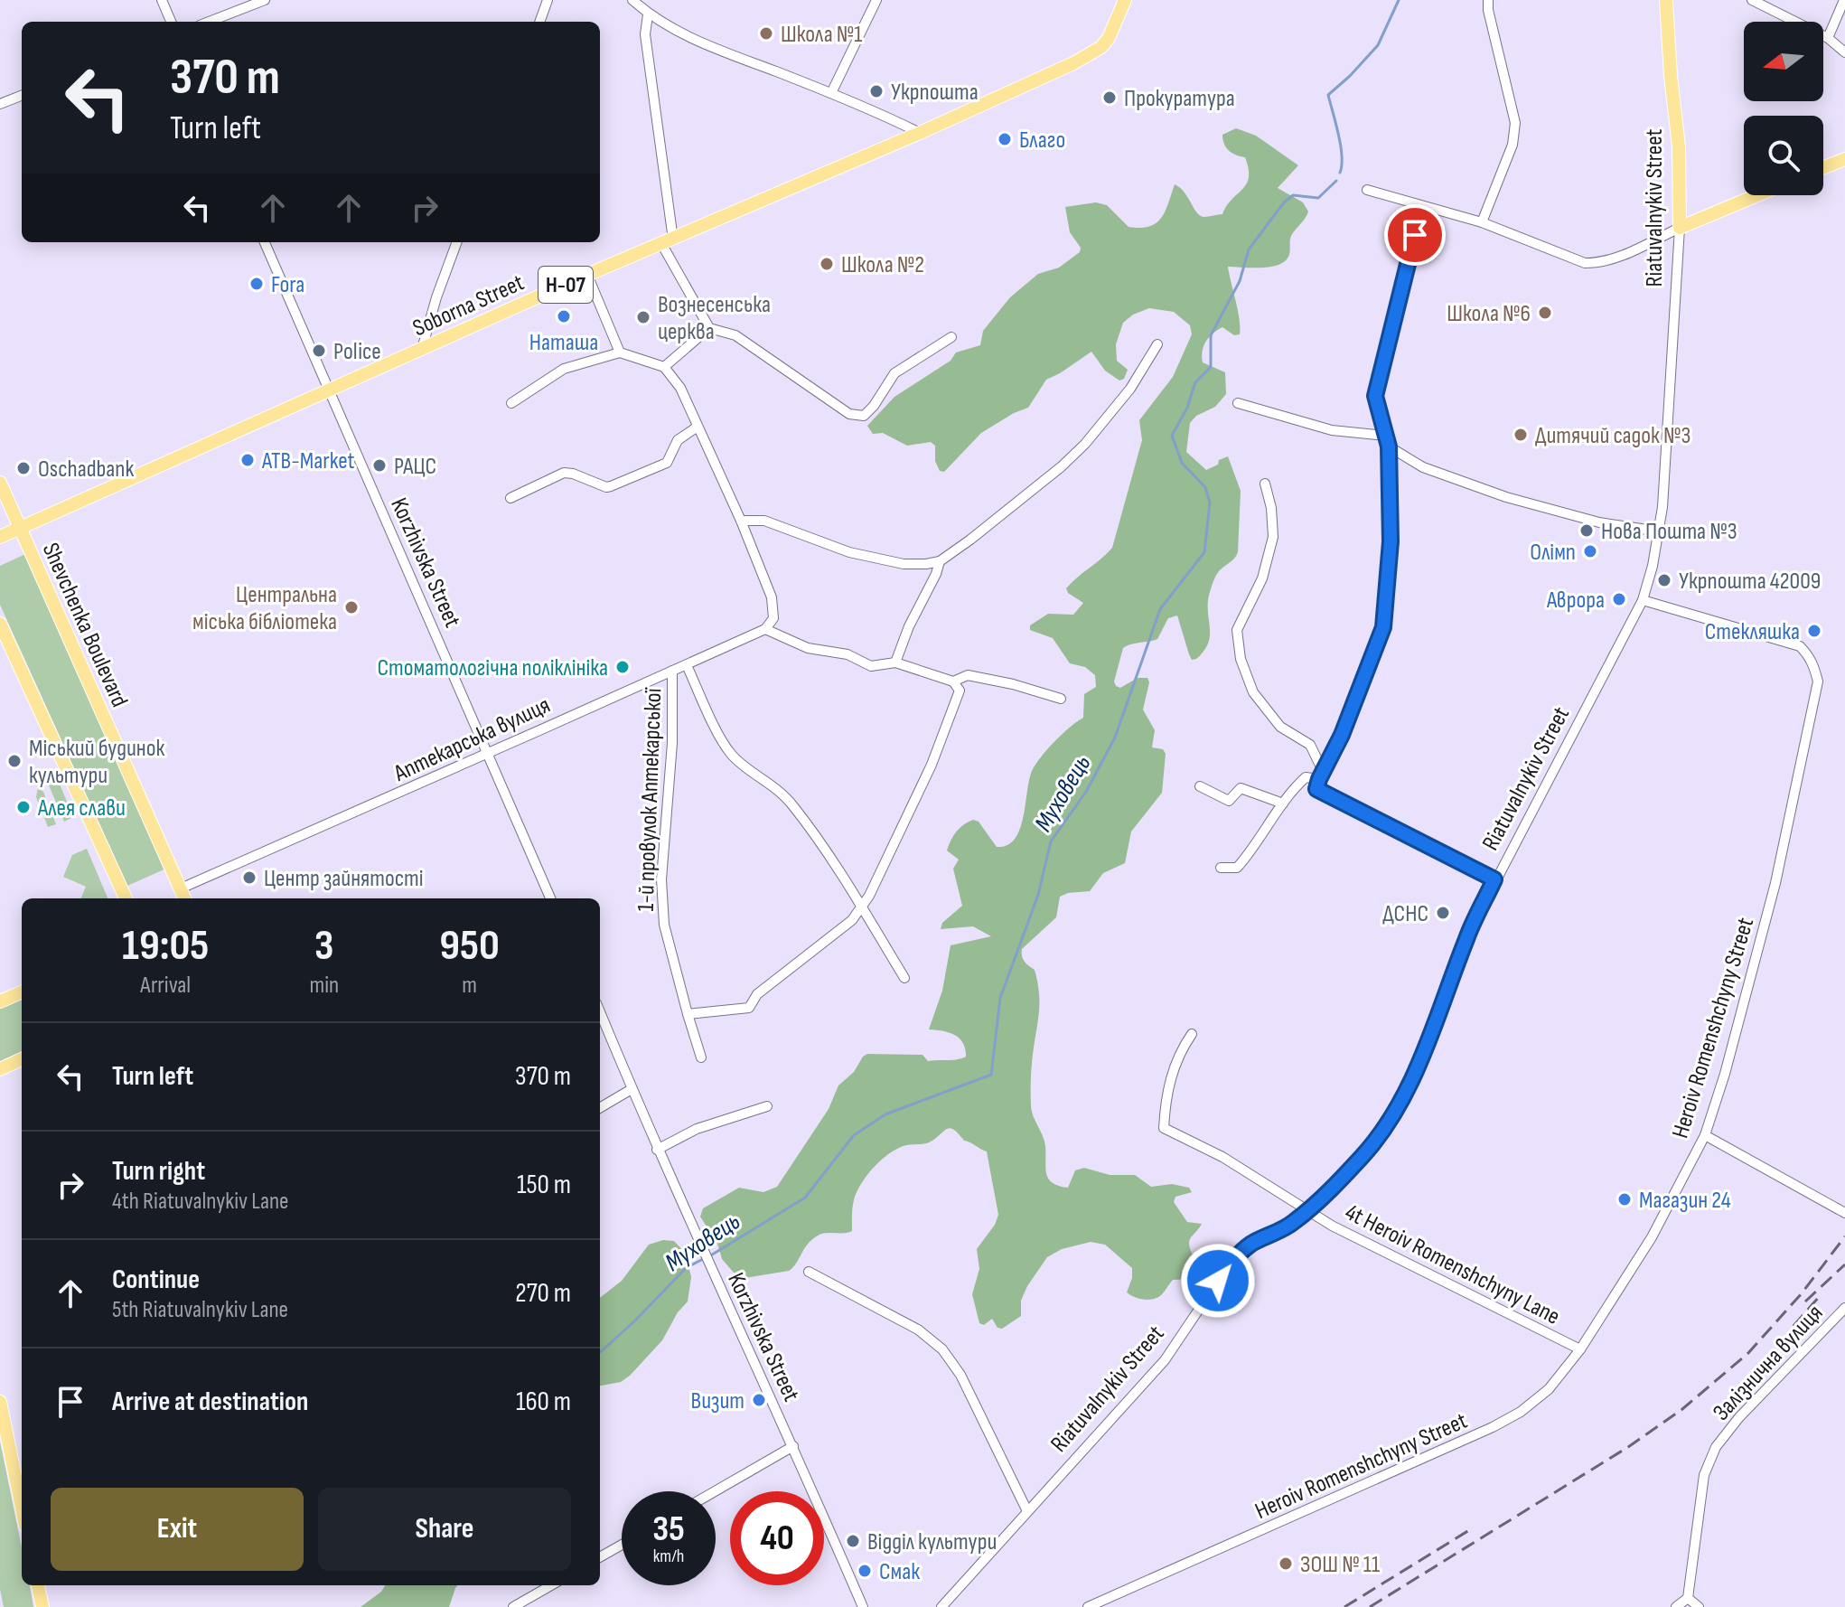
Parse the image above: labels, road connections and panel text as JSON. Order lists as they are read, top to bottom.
{
  "streets": {
    "main road": [
      "Riatuvalnykiv Street",
      "Н-07",
      "Soborna Street",
      "Shevchenka Boulevard"
    ],
    "street": [
      "Korzhivska Street",
      "Аптекарська вулиця",
      "1-й провулок Аптекарської",
      "Heroiv Romenshchyny Street",
      "4t Heroiv Romenshchyny Lane",
      "Залізнична вулиця"
    ]
  },
  "crossings": [
    ["Riatuvalnykiv Street", "Heroiv Romenshchyny Street"],
    ["Riatuvalnykiv Street", "4t Heroiv Romenshchyny Lane"],
    ["Soborna Street", "Korzhivska Street"],
    ["Soborna Street", "Shevchenka Boulevard"],
    ["Korzhivska Street", "Аптекарська вулиця"],
    ["Shevchenka Boulevard", "Аптекарська вулиця"],
    ["Аптекарська вулиця", "1-й провулок Аптекарської"],
    ["Heroiv Romenshchyny Street", "4t Heroiv Romenshchyny Lane"]
  ],
  "water": ["Муховець"],
  "places": [
    "Школа №1",
    "Укрпошта",
    "Прокуратура",
    "Благо",
    "Школа №2",
    "Fora",
    "Школа №6",
    "Наташа",
    "Вознесенська церква",
    "Police",
    "Дитячий садок №3",
    "ATB-Market",
    "РАЦС",
    "Oschadbank",
    "Нова Пошта №3",
    "Олімп",
    "Укрпошта 42009",
    "Аврора",
    "Центральна міська бібліотека",
    "Стекляшка",
    "Стоматологічна поліклініка",
    "Міський будинок культури",
    "Алея слави",
    "Центр зайнятості",
    "ДСНС",
    "Магазин 24",
    "Визит",
    "Відділ культури",
    "ЗОШ № 11",
    "Смак"
  ],
  "north": "left",
  "page": {
    "turn": ["370 m", "Turn left"],
    "eta": [
      "19:05",
      "Arrival",
      "3",
      "min",
      "950",
      "m"
    ],
    "list": [
      {
        "name": "Turn left",
        "value": "370 m"
      },
      {
        "name": "Turn right",
        "note": "4th Riatuvalnykiv Lane",
        "value": "150 m"
      },
      {
        "name": "Continue",
        "note": "5th Riatuvalnykiv Lane",
        "value": "270 m"
      },
      {
        "name": "Arrive at destination",
        "value": "160 m"
      }
    ],
    "buttons": ["Exit", "Share"],
    "speed": "35 km/h",
    "limit": "40"
  }
}
